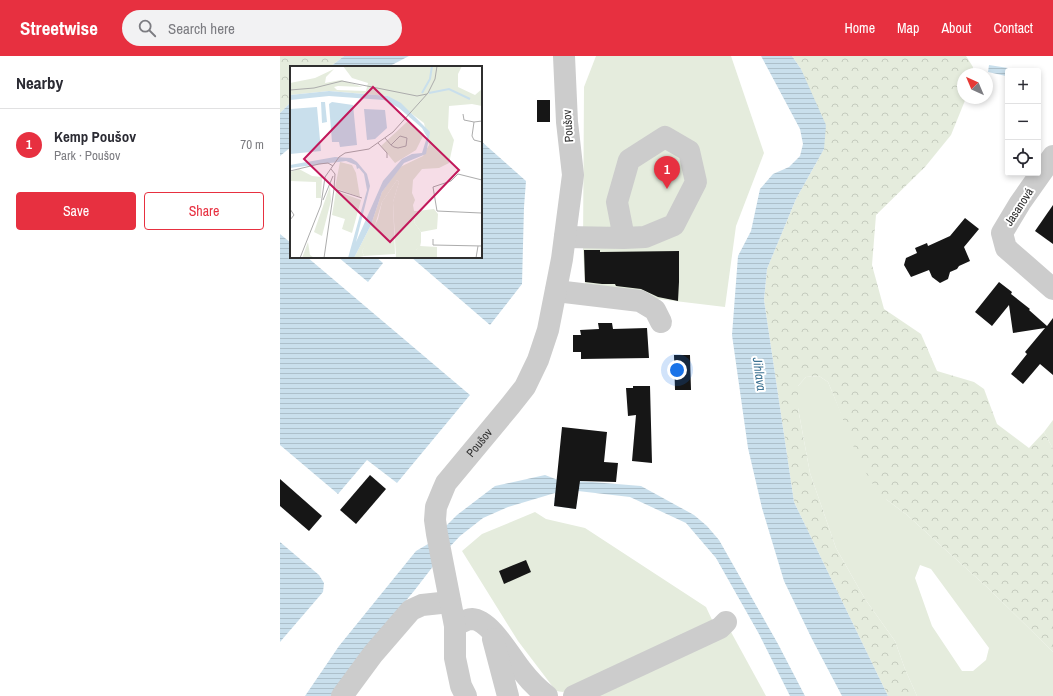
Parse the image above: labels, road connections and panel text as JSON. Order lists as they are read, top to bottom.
{
  "streets": {
    "street": ["Poušov", "Jasanová"]
  },
  "water": ["Jihlava"],
  "north": "top left",
  "page": {
    "header": "Streetwise",
    "search": "Search here",
    "nav": [
      "Home",
      "Map",
      "About",
      "Contact"
    ],
    "heading": "Nearby",
    "map_buttons": ["+", "−"],
    "list": [
      {
        "mark": "1",
        "name": "Kemp Poušov",
        "note": "Park · Poušov",
        "value": "70 m"
      }
    ],
    "pins": "1",
    "buttons": ["Save", "Share"]
  }
}
